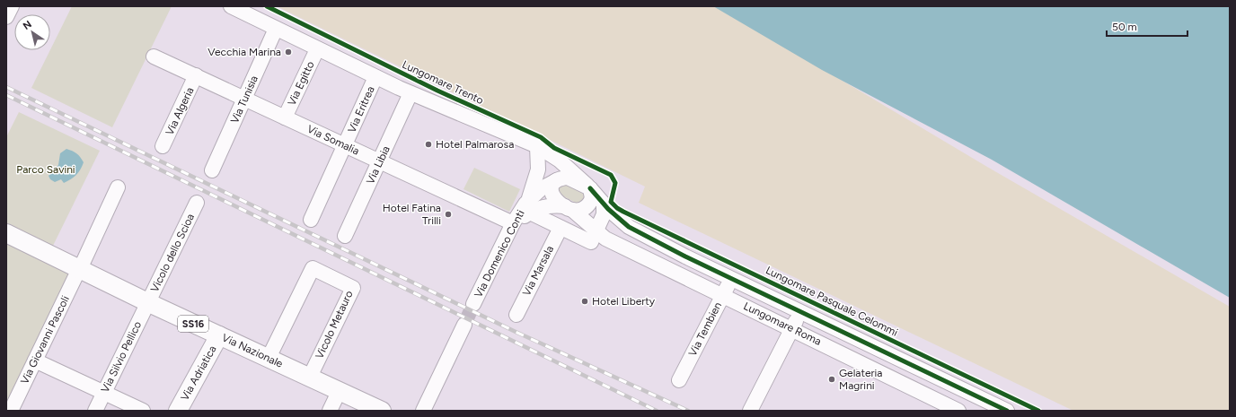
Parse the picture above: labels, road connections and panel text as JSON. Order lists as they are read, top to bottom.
{
  "streets": {
    "main road": ["SS16", "Via Nazionale", "Via Adriatica"],
    "street": [
      "Lungomare Trento",
      "Via Egitto",
      "Via Tunisia",
      "Via Eritrea",
      "Via Algeria",
      "Via Somalia",
      "Via Libia",
      "Vicolo dello Scioa",
      "Via Domenico Conti",
      "Via Marsala",
      "Lungomare Pasquale Celommi",
      "Lungomare Roma",
      "Vicolo Metauro",
      "Via Tembien",
      "Via Giovanni Pascoli",
      "Via Silvio Pellico"
    ]
  },
  "crossings": [
    ["Lungomare Trento", "Via Egitto"],
    ["Lungomare Trento", "Via Tunisia"],
    ["Lungomare Trento", "Via Eritrea"],
    ["Lungomare Trento", "Via Libia"],
    ["Lungomare Trento", "Lungomare Pasquale Celommi"],
    ["Via Egitto", "Via Somalia"],
    ["Via Tunisia", "Via Somalia"],
    ["Via Eritrea", "Via Somalia"],
    ["Via Algeria", "Via Somalia"],
    ["Via Somalia", "Via Libia"],
    ["Via Somalia", "Via Domenico Conti"],
    ["Vicolo dello Scioa", "Via Nazionale"],
    ["Vicolo dello Scioa", "Via Silvio Pellico"],
    ["Lungomare Pasquale Celommi", "Via Tembien"],
    ["Lungomare Roma", "Via Tembien"],
    ["Vicolo Metauro", "Via Nazionale"],
    ["Via Giovanni Pascoli", "Via Nazionale"],
    ["Via Nazionale", "Via Silvio Pellico"],
    ["Via Nazionale", "Via Adriatica"]
  ],
  "parks": ["Parco Savini"],
  "places": [
    "Vecchia Marina",
    "Hotel Palmarosa",
    "Hotel Fatina Trilli",
    "Hotel Liberty",
    "Gelateria Magrini"
  ],
  "scale_bar": "50 m",
  "north": "top left"
}
